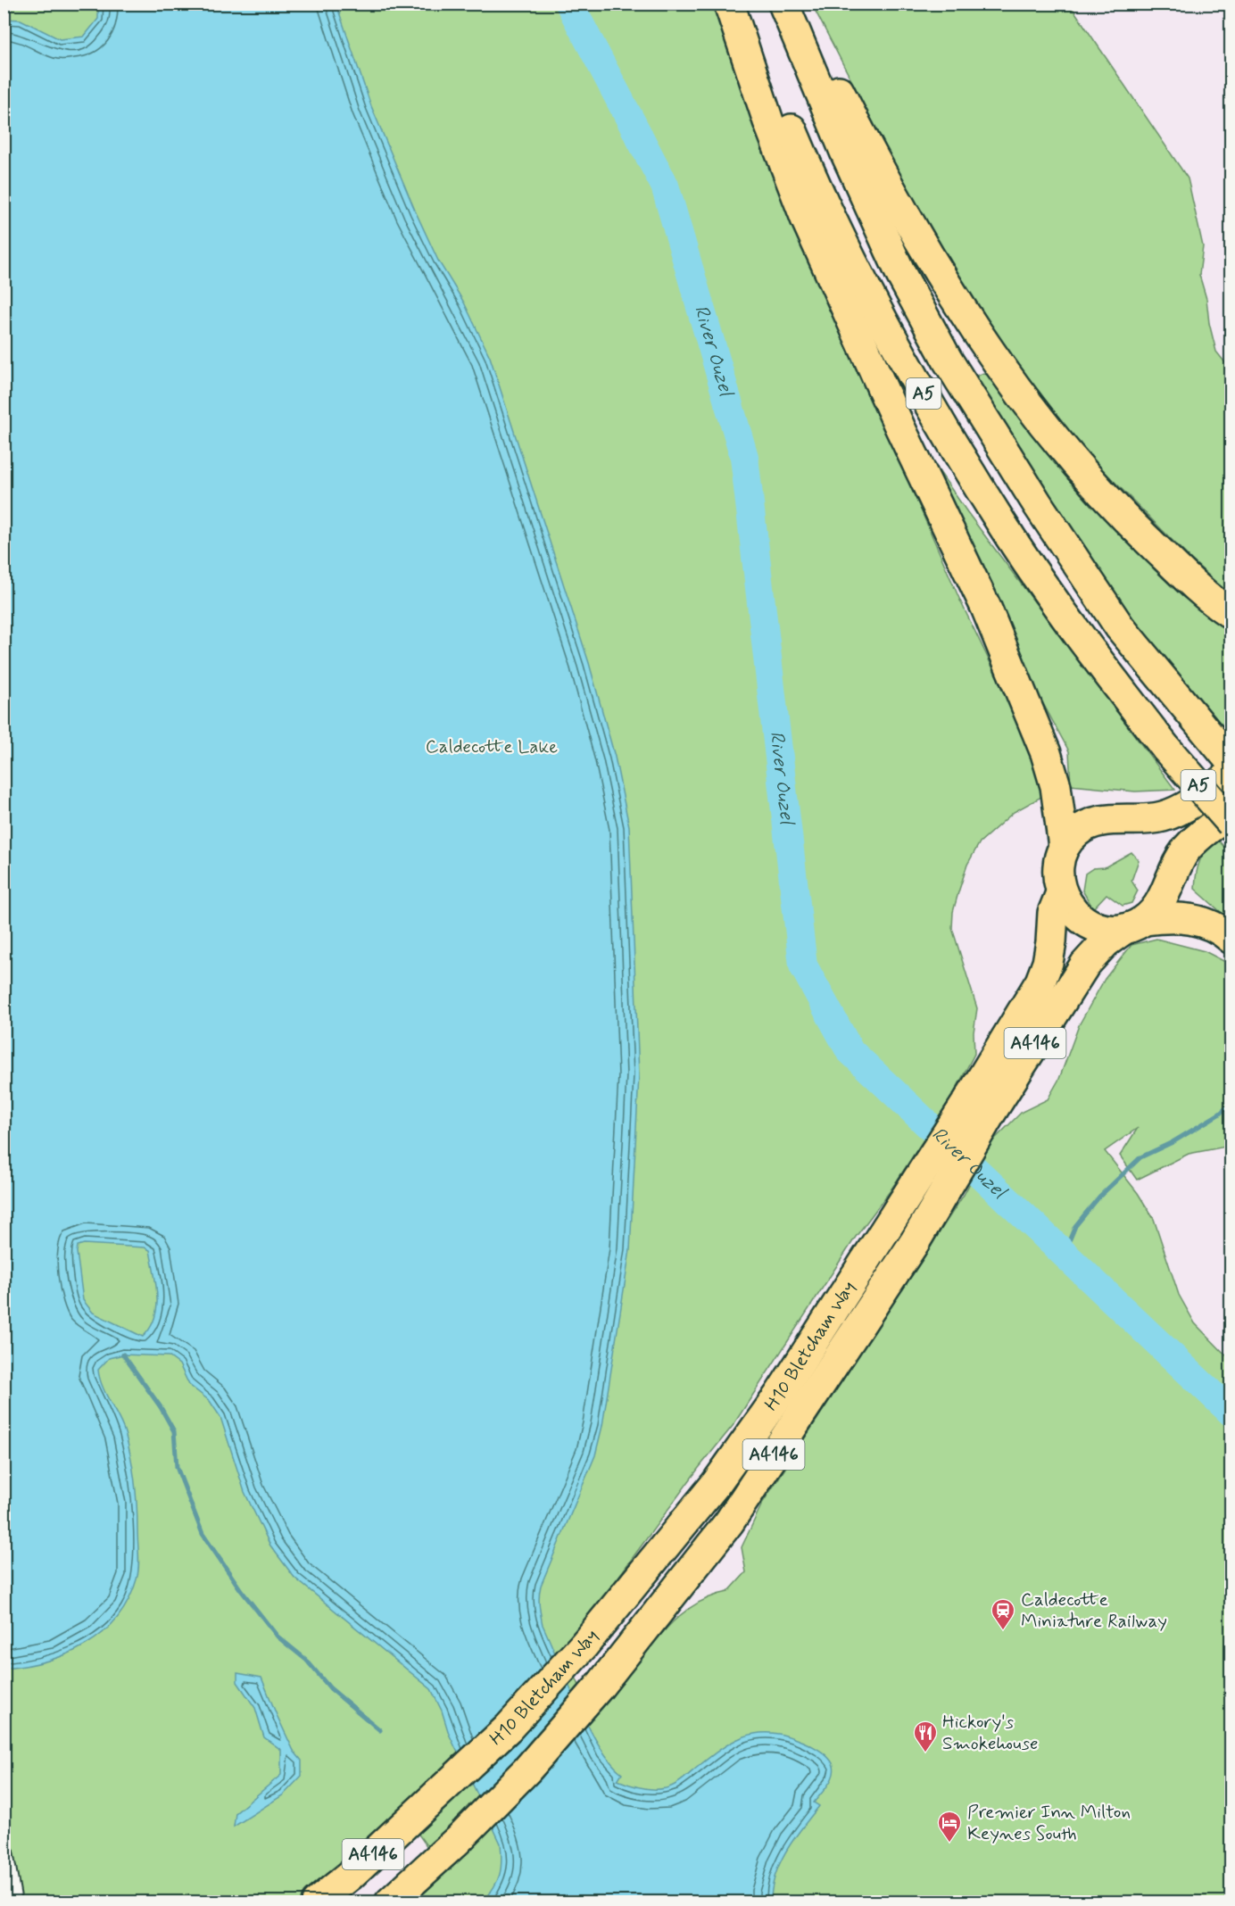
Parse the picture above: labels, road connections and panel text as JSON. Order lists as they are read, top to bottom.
{
  "streets": {
    "highway": ["A5", "A4146", "H10 Bletcham Way"]
  },
  "water": ["River Ouzel"],
  "parks": ["Caldecotte Lake"],
  "places": {
    "station": ["Caldecotte Miniature Railway"],
    "restaurant": ["Hickory's Smokehouse"],
    "hotel": ["Premier Inn Milton Keynes South"]
  }
}
